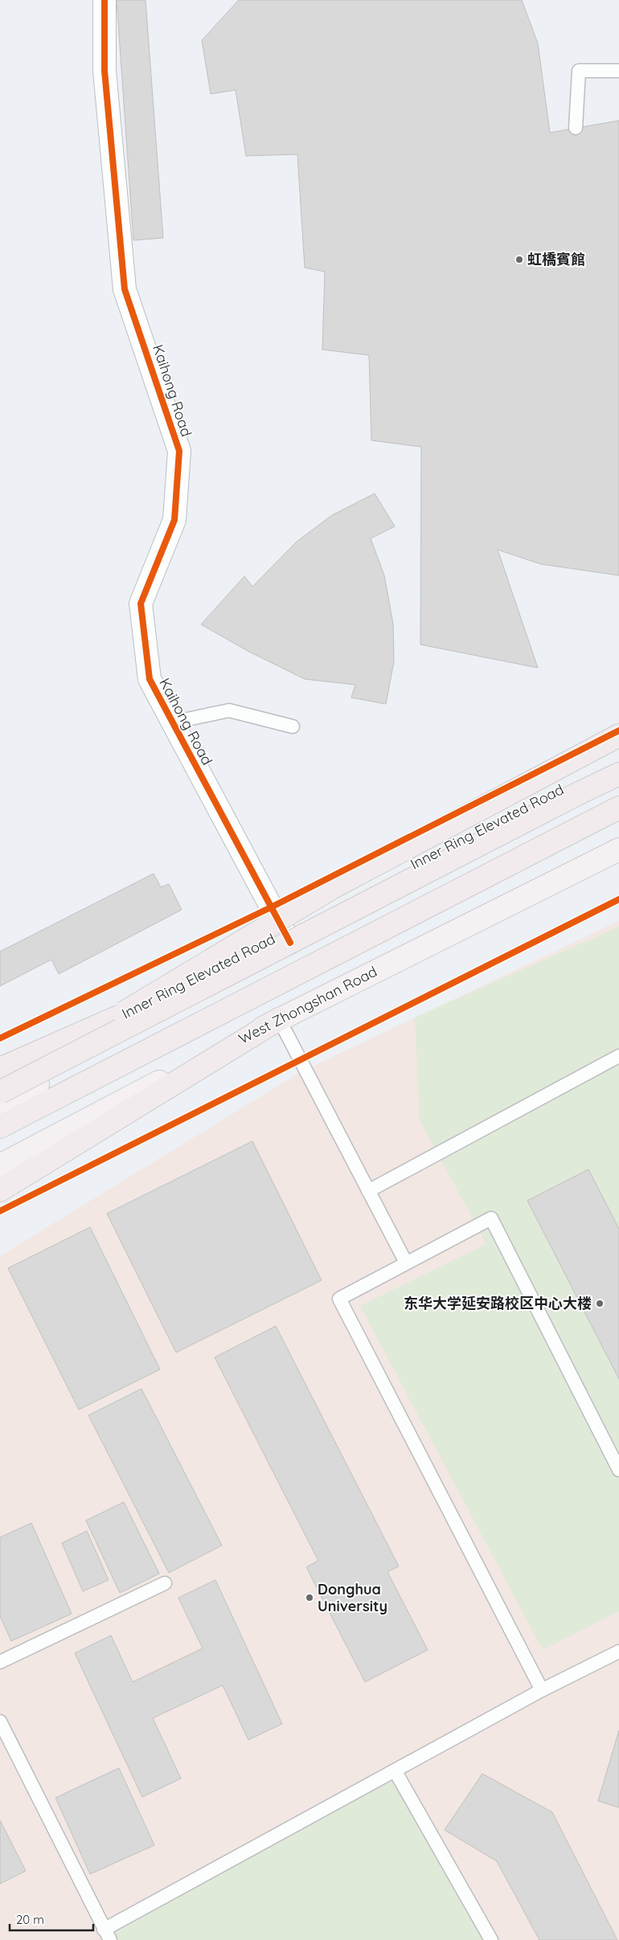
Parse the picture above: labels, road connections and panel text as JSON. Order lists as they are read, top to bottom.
{
  "streets": {
    "highway": ["Inner Ring Elevated Road"],
    "main road": ["West Zhongshan Road"],
    "street": ["Kaihong Road"]
  },
  "places": ["虹橋賓館", "东华大学延安路校区中心大楼", "Donghua University"],
  "scale_bar": "20 m"
}
